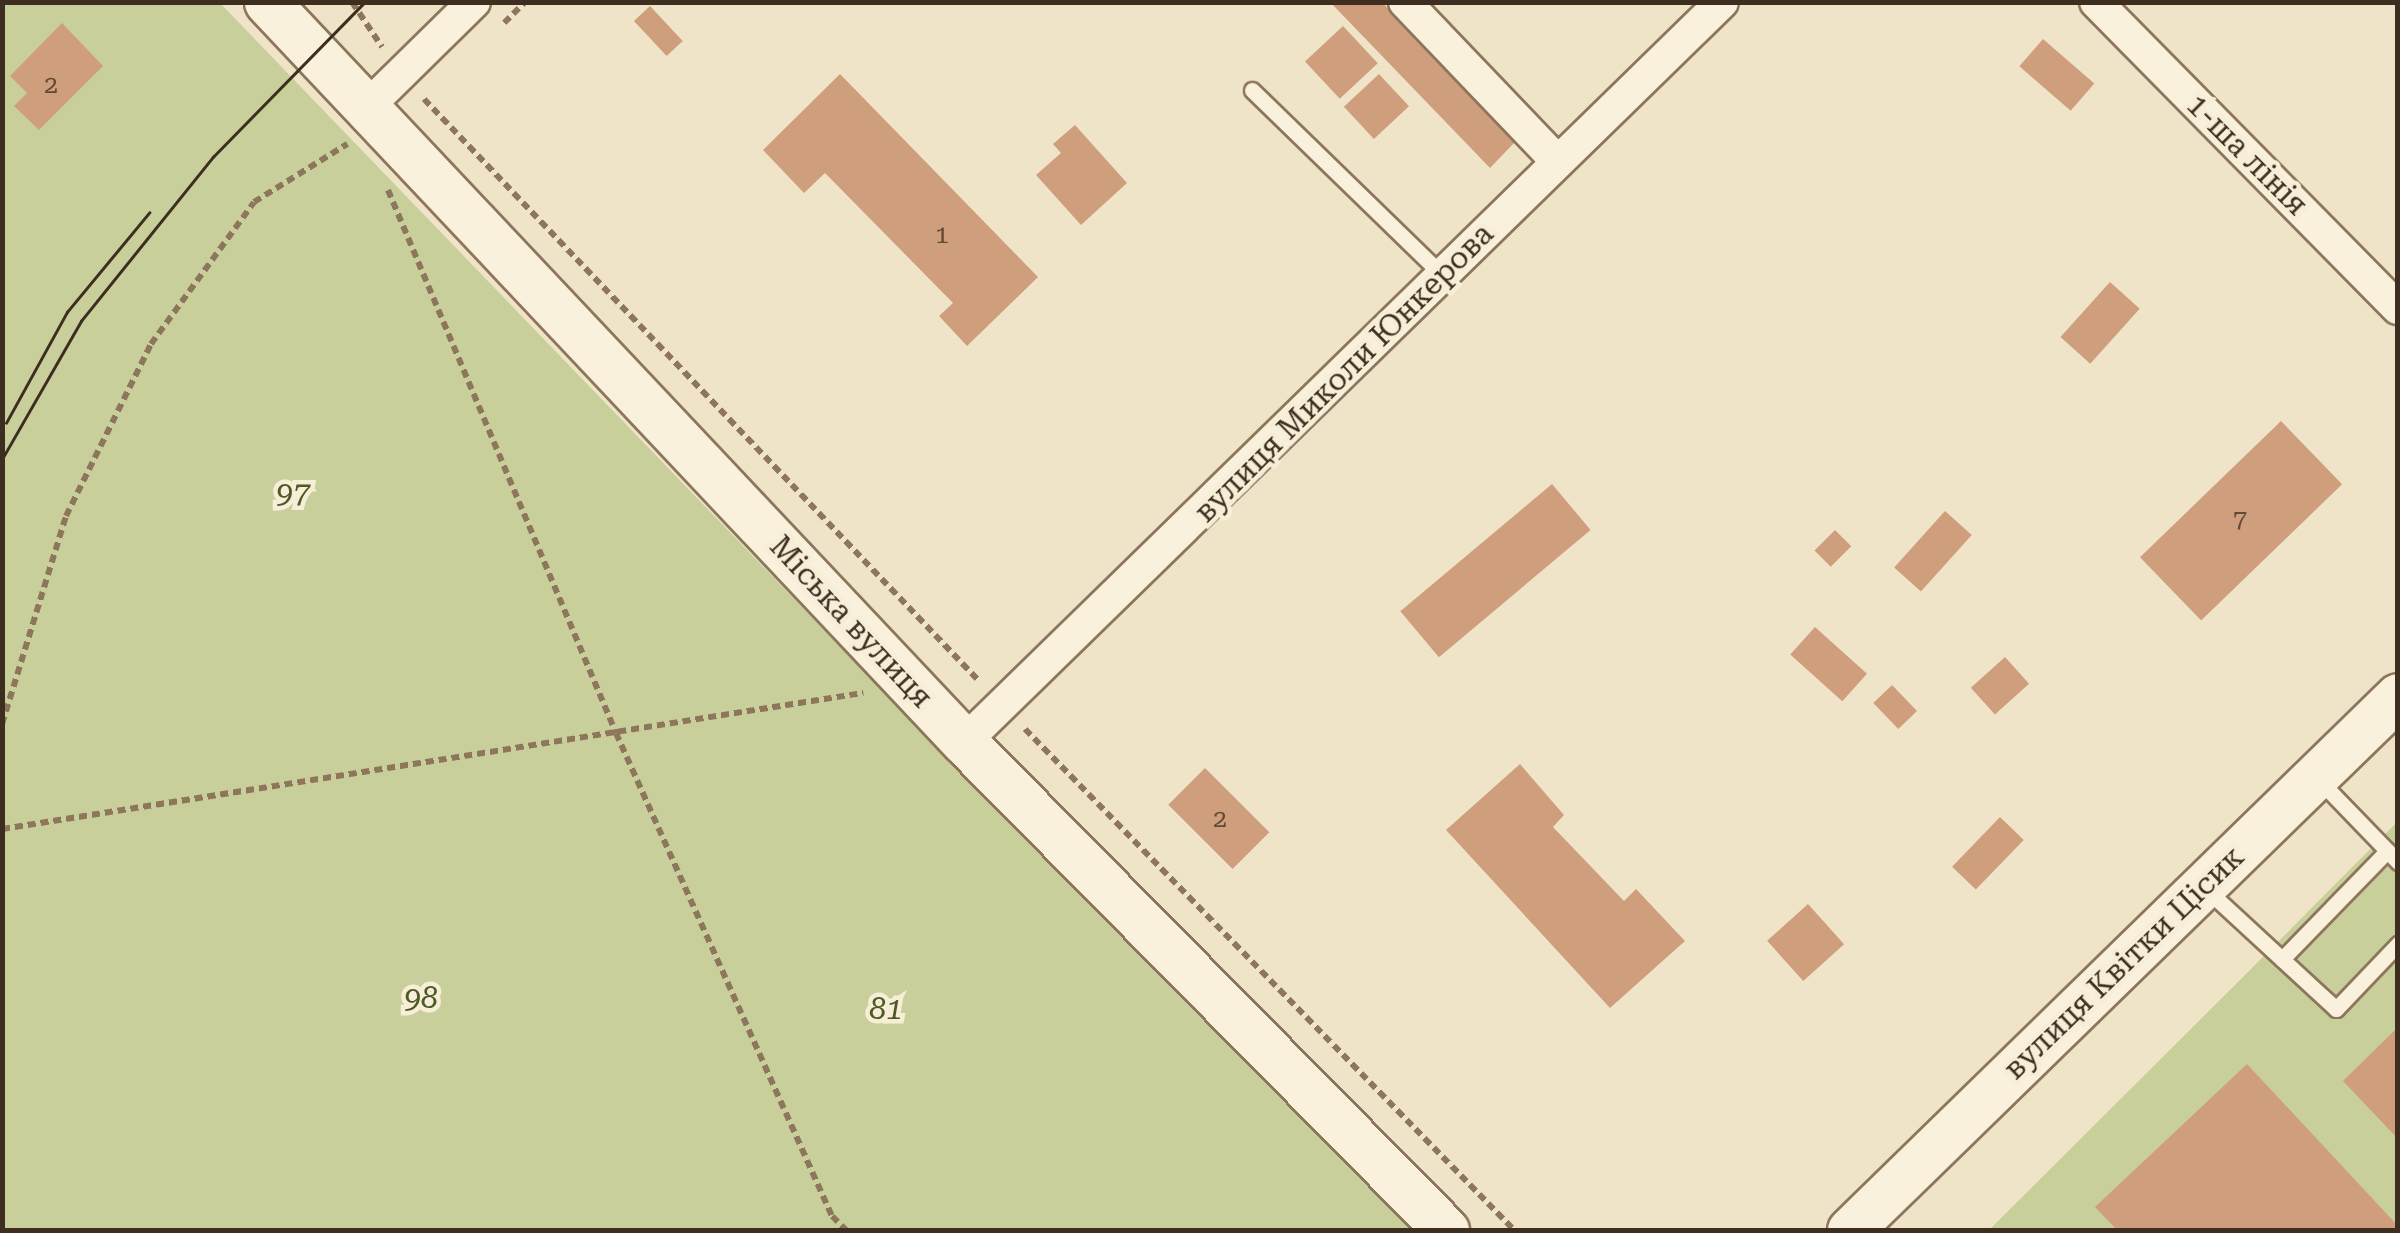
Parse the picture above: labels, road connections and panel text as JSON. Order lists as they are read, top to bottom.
{
  "streets": {
    "street": [
      "1-ша лінія",
      "вулиця Миколи Юнкерова",
      "Міська вулиця",
      "вулиця Квітки Цісик"
    ]
  },
  "crossings": [
    ["вулиця Миколи Юнкерова", "Міська вулиця"]
  ],
  "parks": ["97", "98", "81"],
  "house_numbers": [
    "2",
    "1",
    "7",
    "2"
  ]
}
